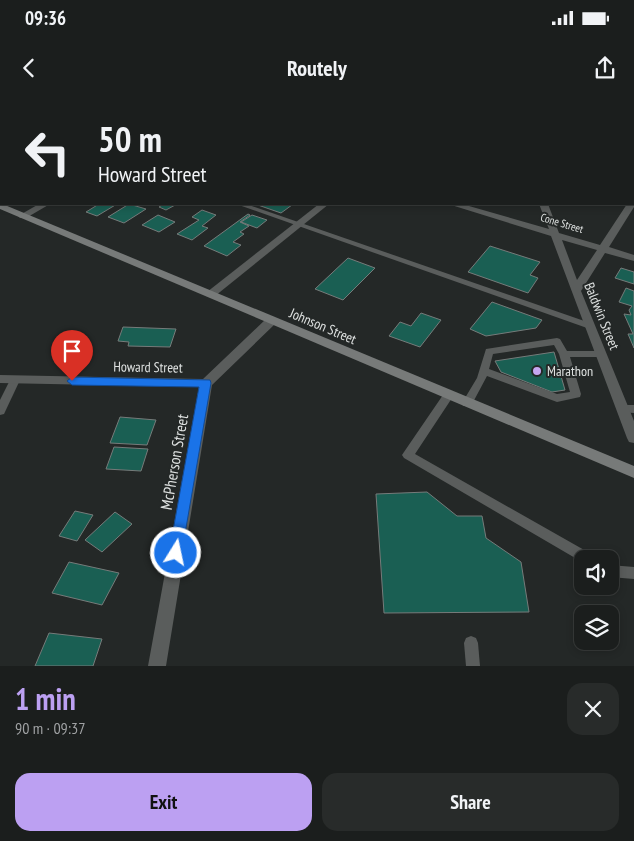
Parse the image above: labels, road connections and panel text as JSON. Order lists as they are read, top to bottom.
{
  "streets": {
    "main road": ["Johnson Street"],
    "street": [
      "Cone Street",
      "Baldwin Street",
      "Howard Street",
      "McPherson Street"
    ]
  },
  "crossings": [
    ["Cone Street", "Baldwin Street"],
    ["Howard Street", "McPherson Street"]
  ],
  "places": ["Marathon"],
  "page": {
    "status": "09:36",
    "header": "Routely",
    "turn": ["50 m", "Howard Street"],
    "heading": ["1 min", "90 m · 09:37"],
    "buttons": ["Exit", "Share"]
  }
}
